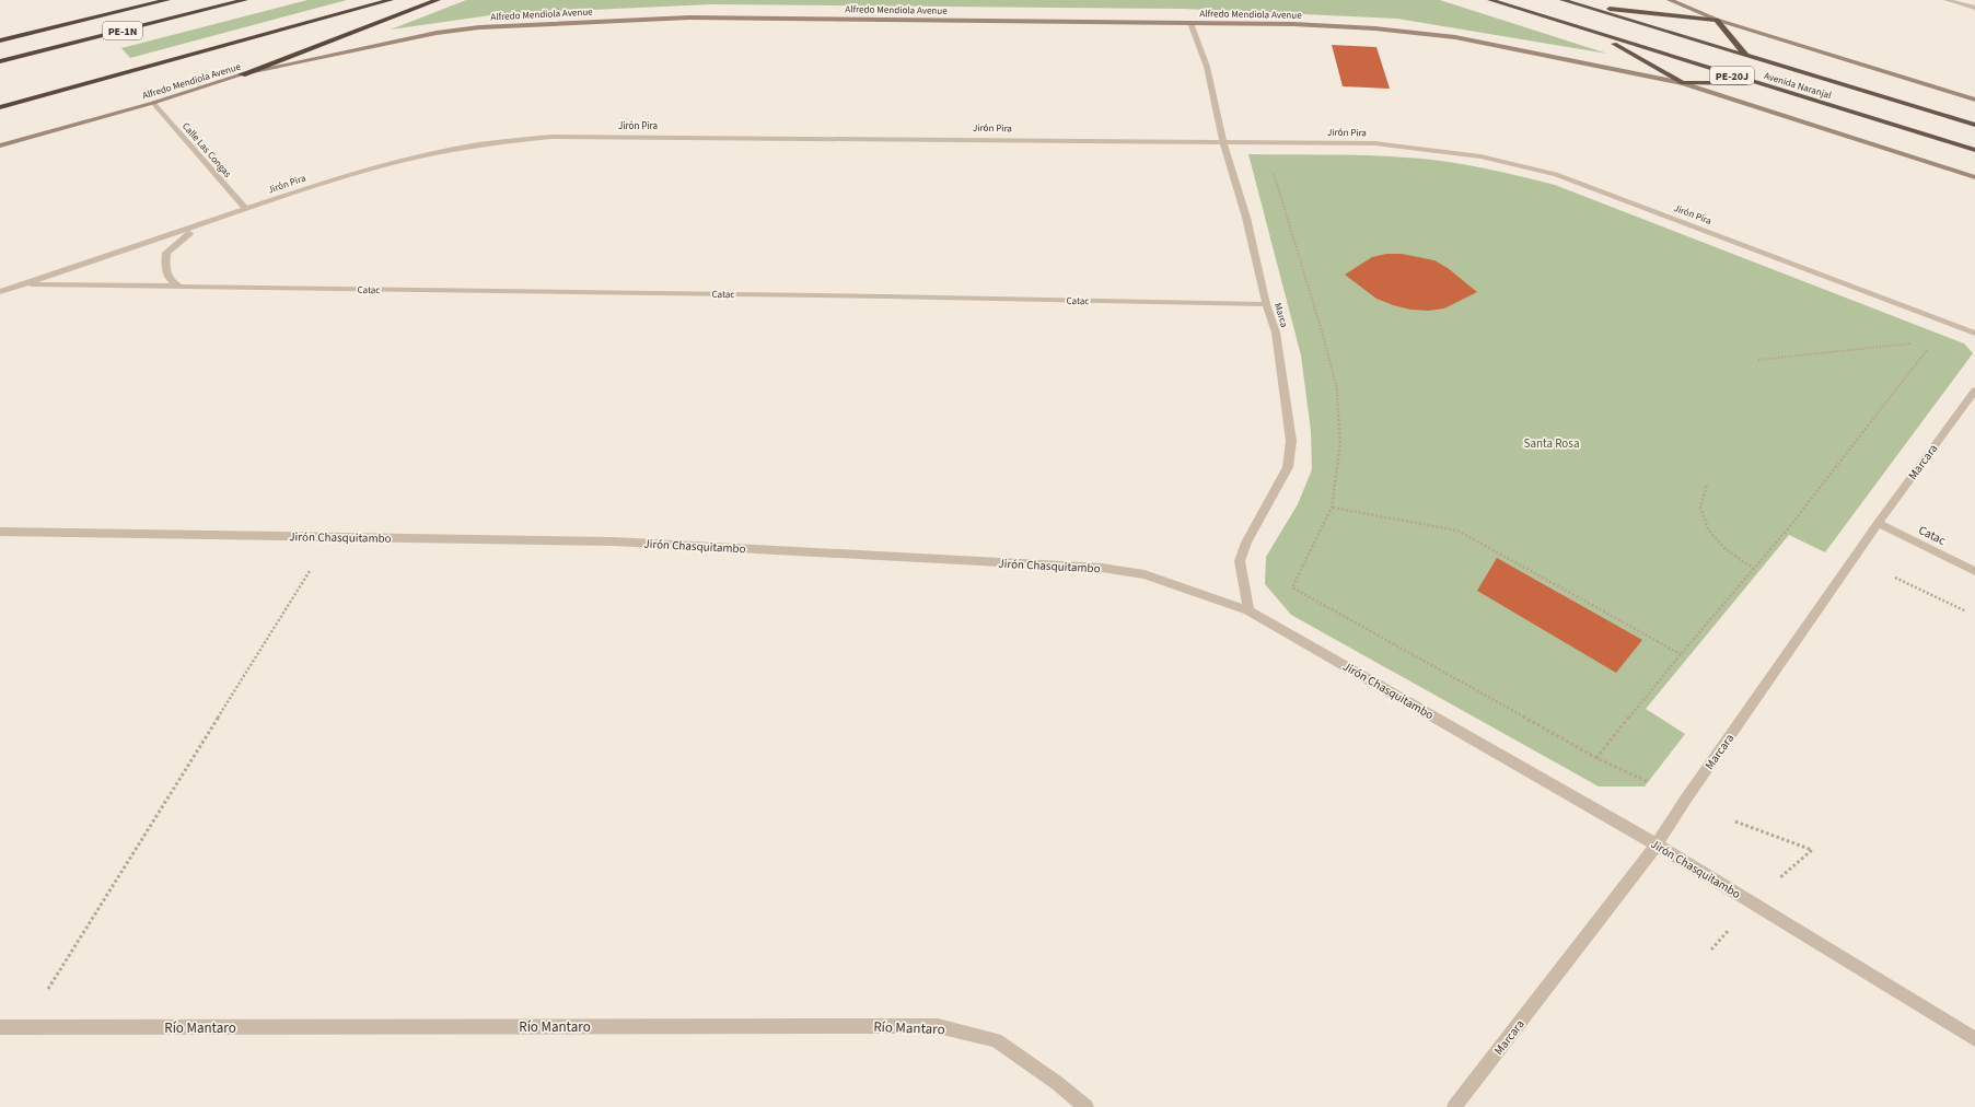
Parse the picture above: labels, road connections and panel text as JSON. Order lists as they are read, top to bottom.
{
  "streets": {
    "highway": ["PE-1N", "PE-20J", "Avenida Naranjal"],
    "main road": ["Alfredo Mendiola Avenue"],
    "street": [
      "Jirón Pira",
      "Calle Las Congas",
      "Catac",
      "Marca",
      "Marcara",
      "Jirón Chasquitambo",
      "Río Mantaro"
    ]
  },
  "crossings": [
    ["Alfredo Mendiola Avenue", "Calle Las Congas"],
    ["Alfredo Mendiola Avenue", "Marca"],
    ["Jirón Pira", "Calle Las Congas"],
    ["Jirón Pira", "Catac"],
    ["Jirón Pira", "Marca"],
    ["Catac", "Marca"],
    ["Catac", "Marcara"],
    ["Marca", "Jirón Chasquitambo"],
    ["Marcara", "Jirón Chasquitambo"]
  ],
  "parks": ["Santa Rosa"]
}
